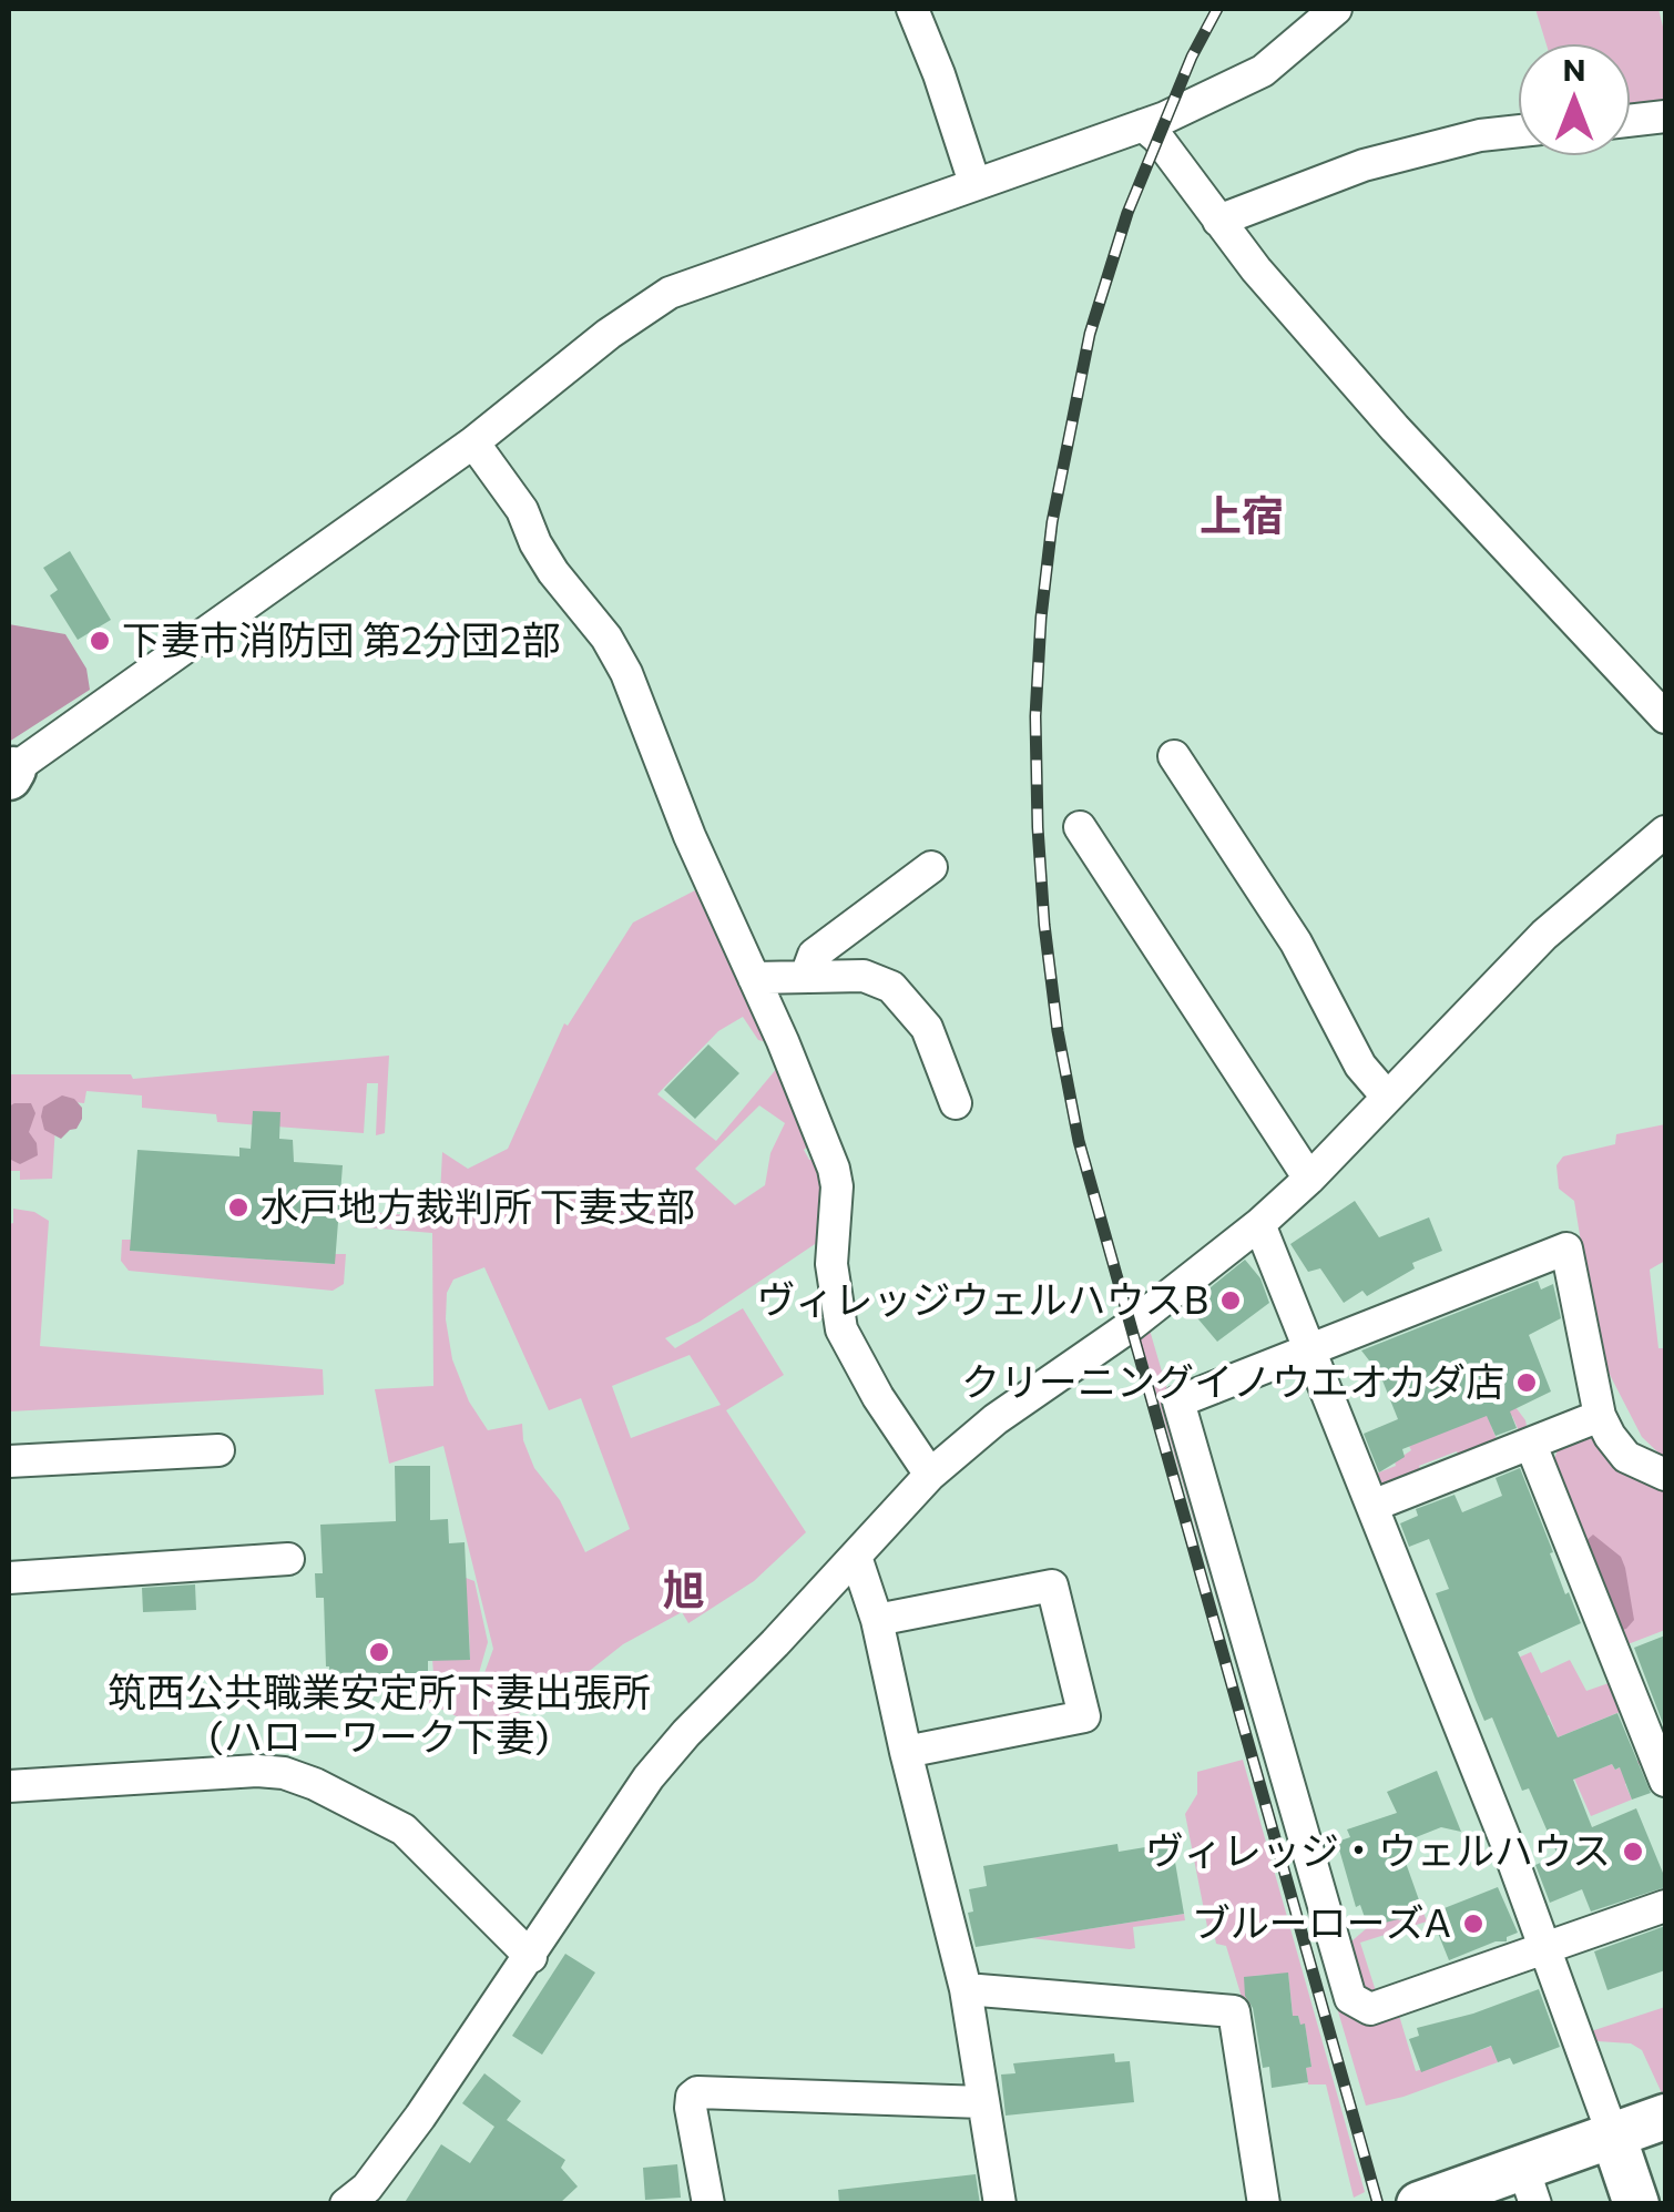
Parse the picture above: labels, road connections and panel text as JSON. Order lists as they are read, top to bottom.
{
  "districts": ["上宿", "旭"],
  "places": [
    "下妻市消防団 第2分団2部",
    "水戸地方裁判所 下妻支部",
    "ヴィレッジウェルハウスB",
    "クリーニングイノウエオカダ店",
    "筑西公共職業安定所下妻出張所 (ハローワーク下妻)",
    "ヴィレッジ・ウェルハウス",
    "ブルーローズA"
  ],
  "north": "top"
}
